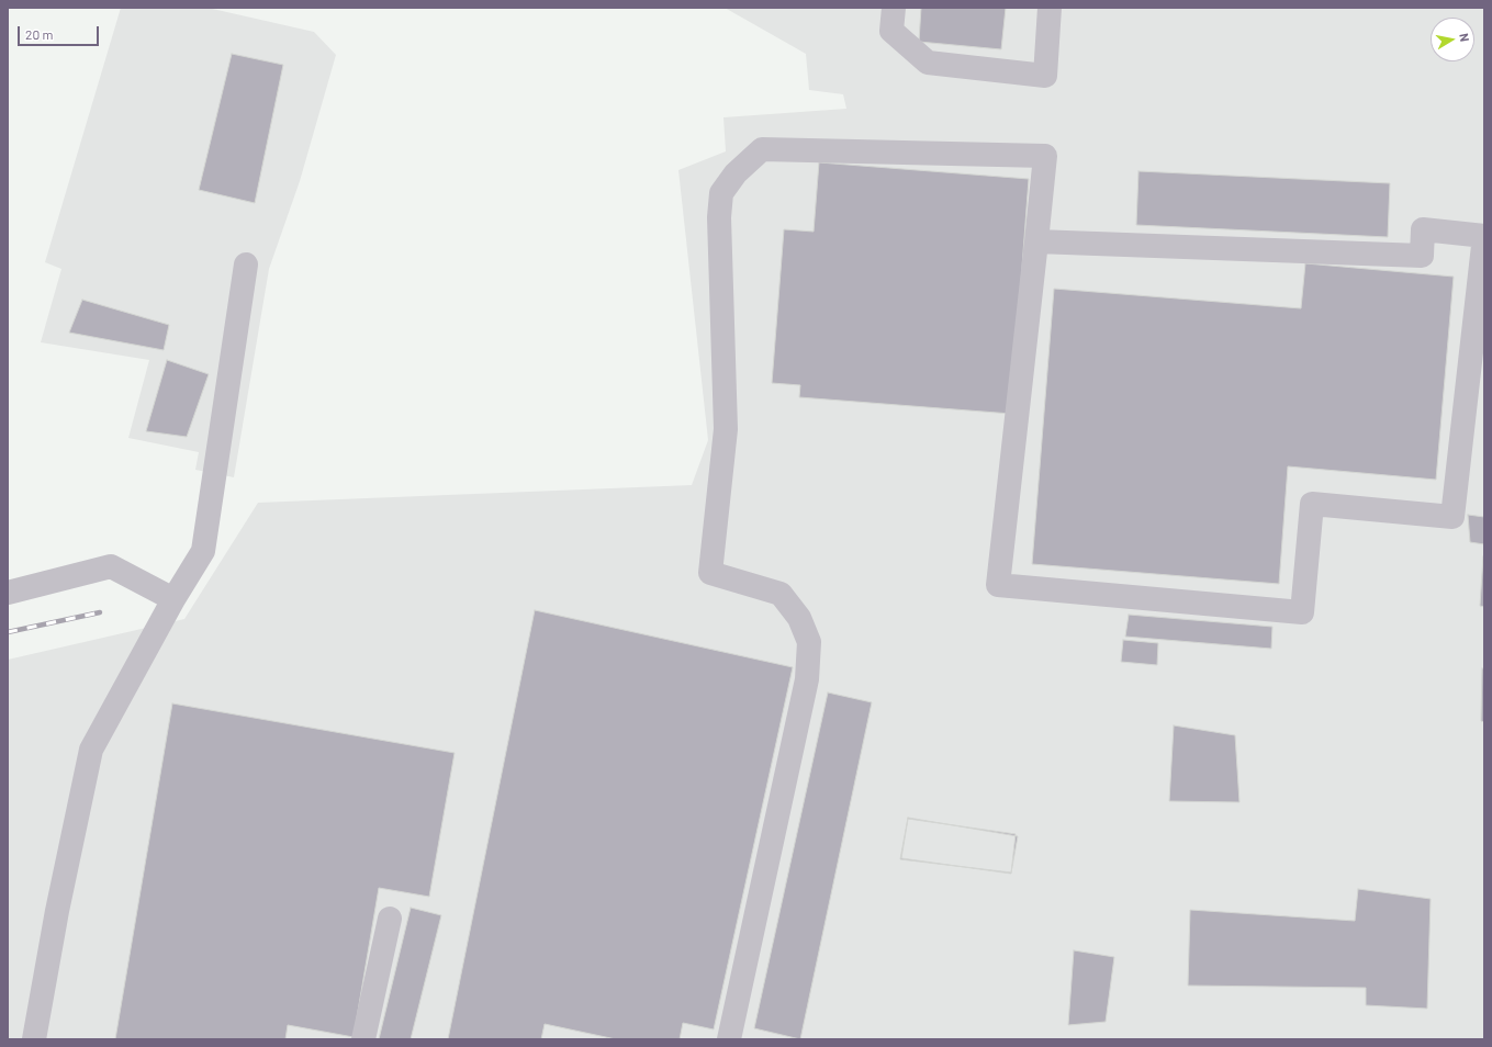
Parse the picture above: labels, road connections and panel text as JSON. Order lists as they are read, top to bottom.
{
  "scale_bar": "20 m",
  "north": "right"
}
